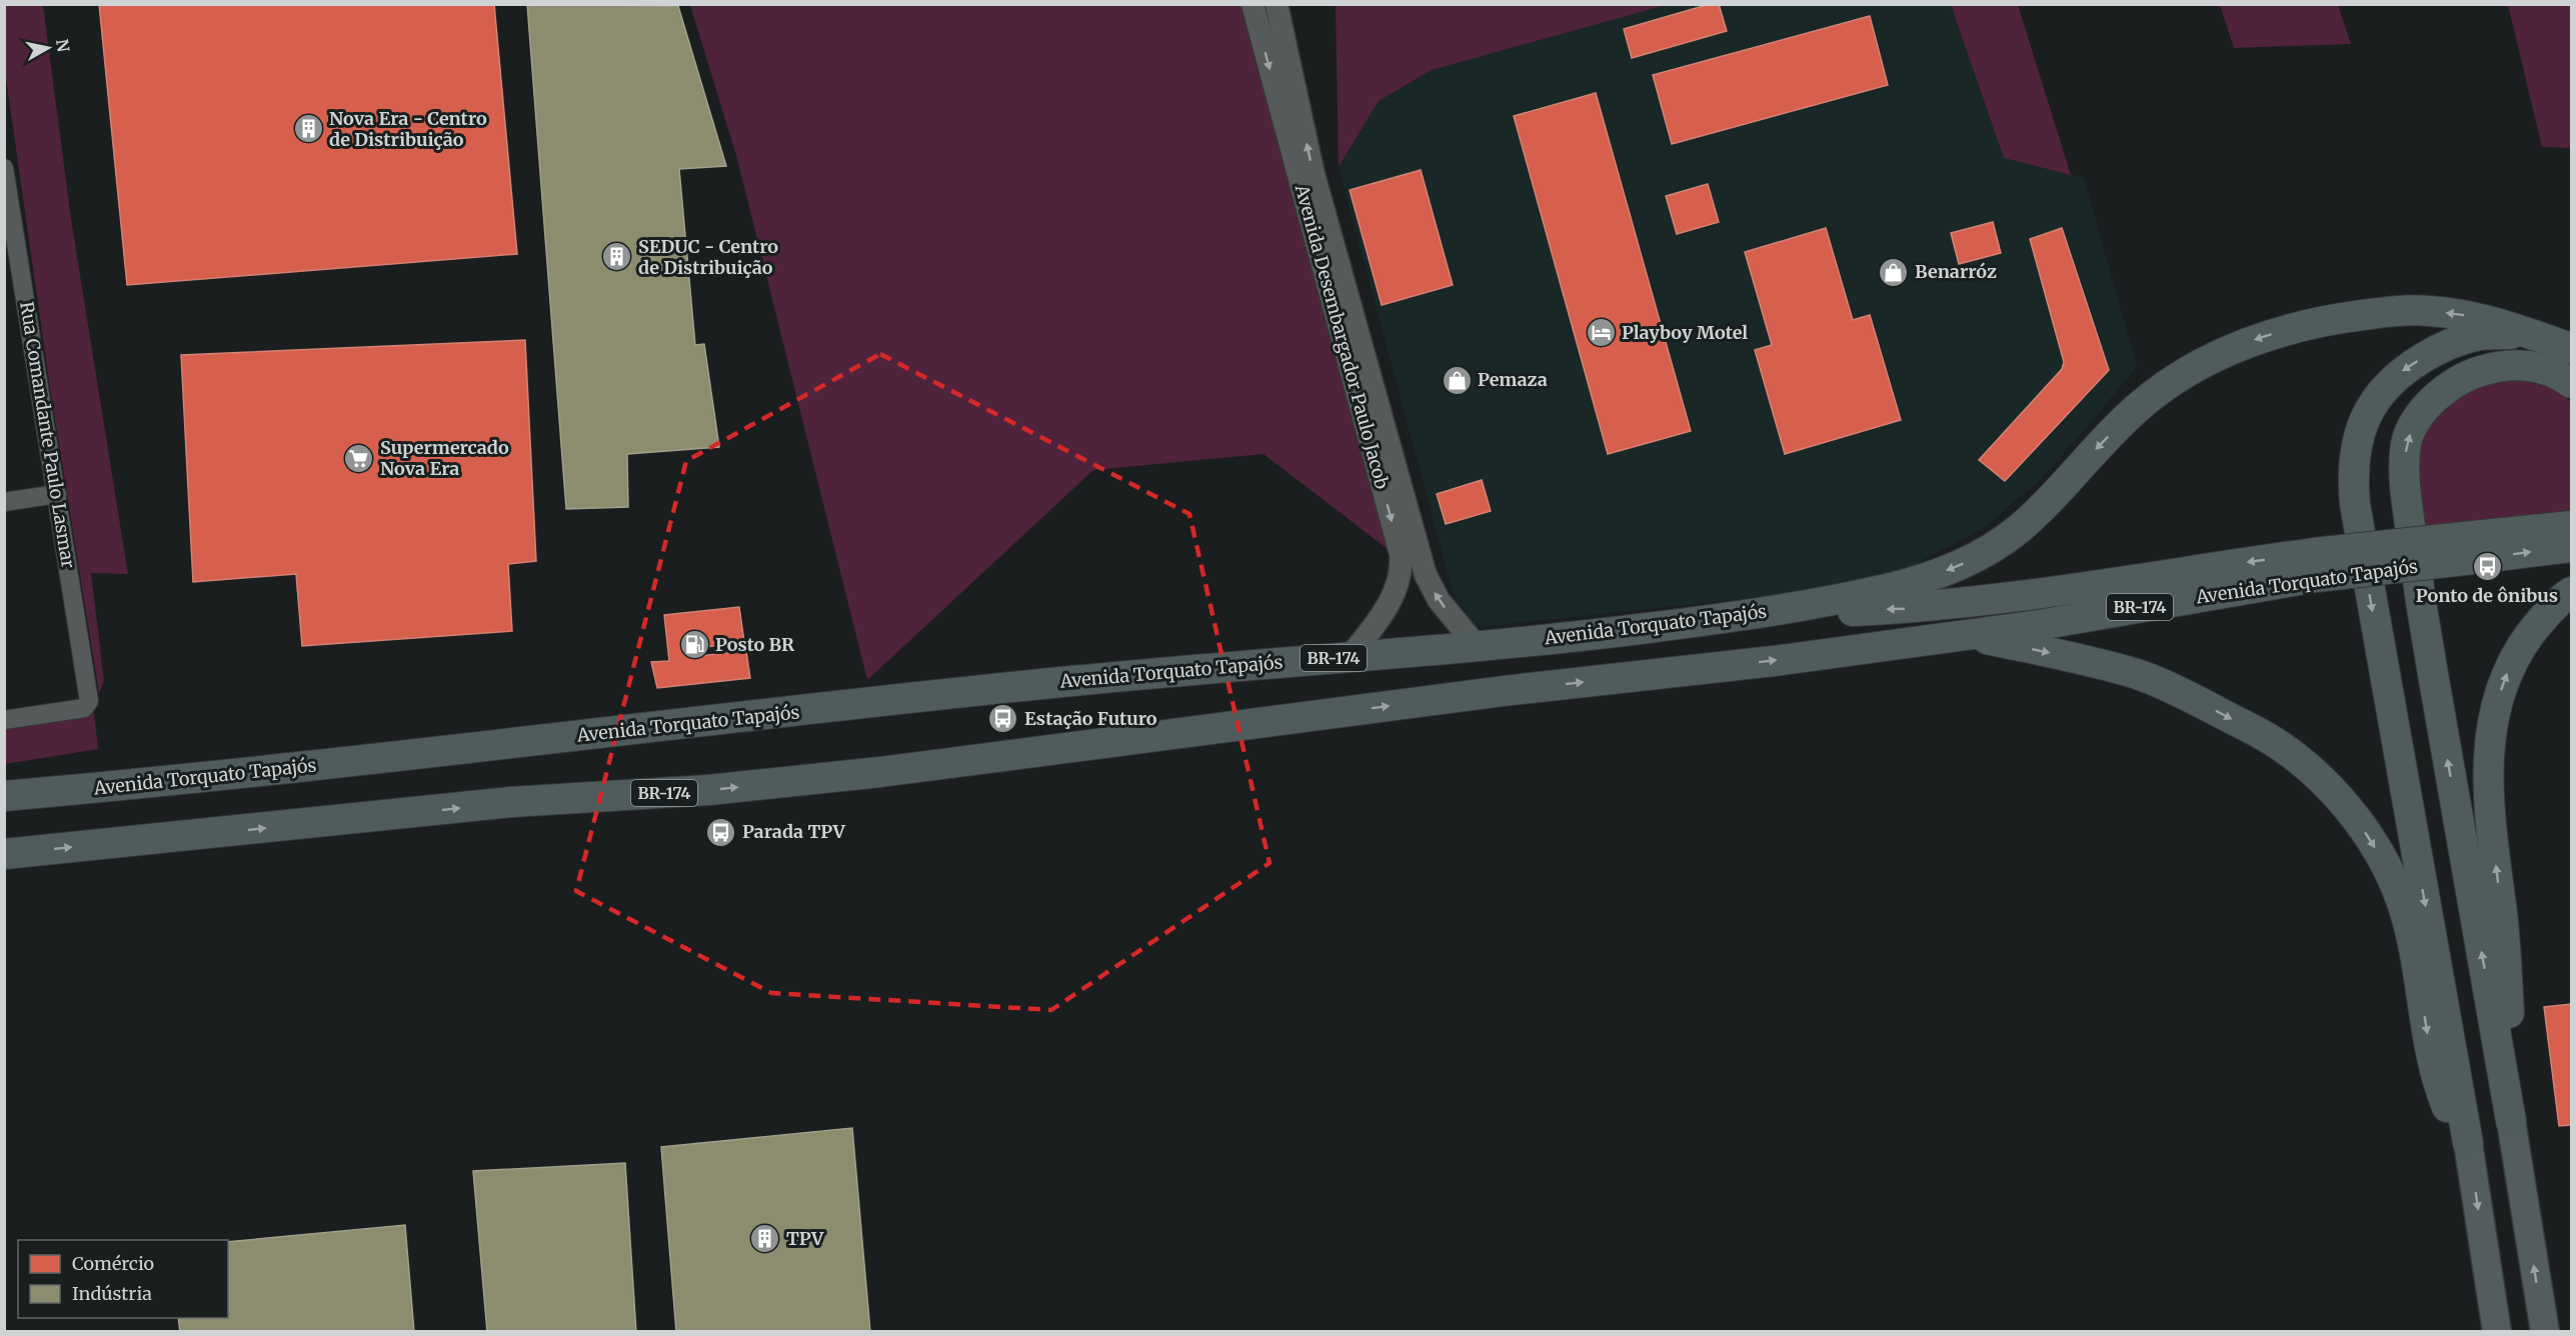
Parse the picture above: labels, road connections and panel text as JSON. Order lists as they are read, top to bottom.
{
  "streets": {
    "highway": ["Avenida Torquato Tapajós", "BR-174"],
    "street": ["Avenida Desembargador Paulo Jacob", "Rua Comandante Paulo Lasmar"]
  },
  "crossings": [
    ["Avenida Desembargador Paulo Jacob", "Avenida Torquato Tapajós"]
  ],
  "places": {
    "building": ["Nova Era - Centro de Distribuição", "SEDUC - Centro de Distribuição", "TPV"],
    "shop": ["Benarróz", "Pemaza"],
    "hotel": ["Playboy Motel"],
    "supermarket": ["Supermercado Nova Era"],
    "bus stop": ["Ponto de ônibus", "Estação Futuro", "Parada TPV"],
    "fuel station": ["Posto BR"]
  },
  "legend": ["Comércio", "Indústria"],
  "north": "right"
}
